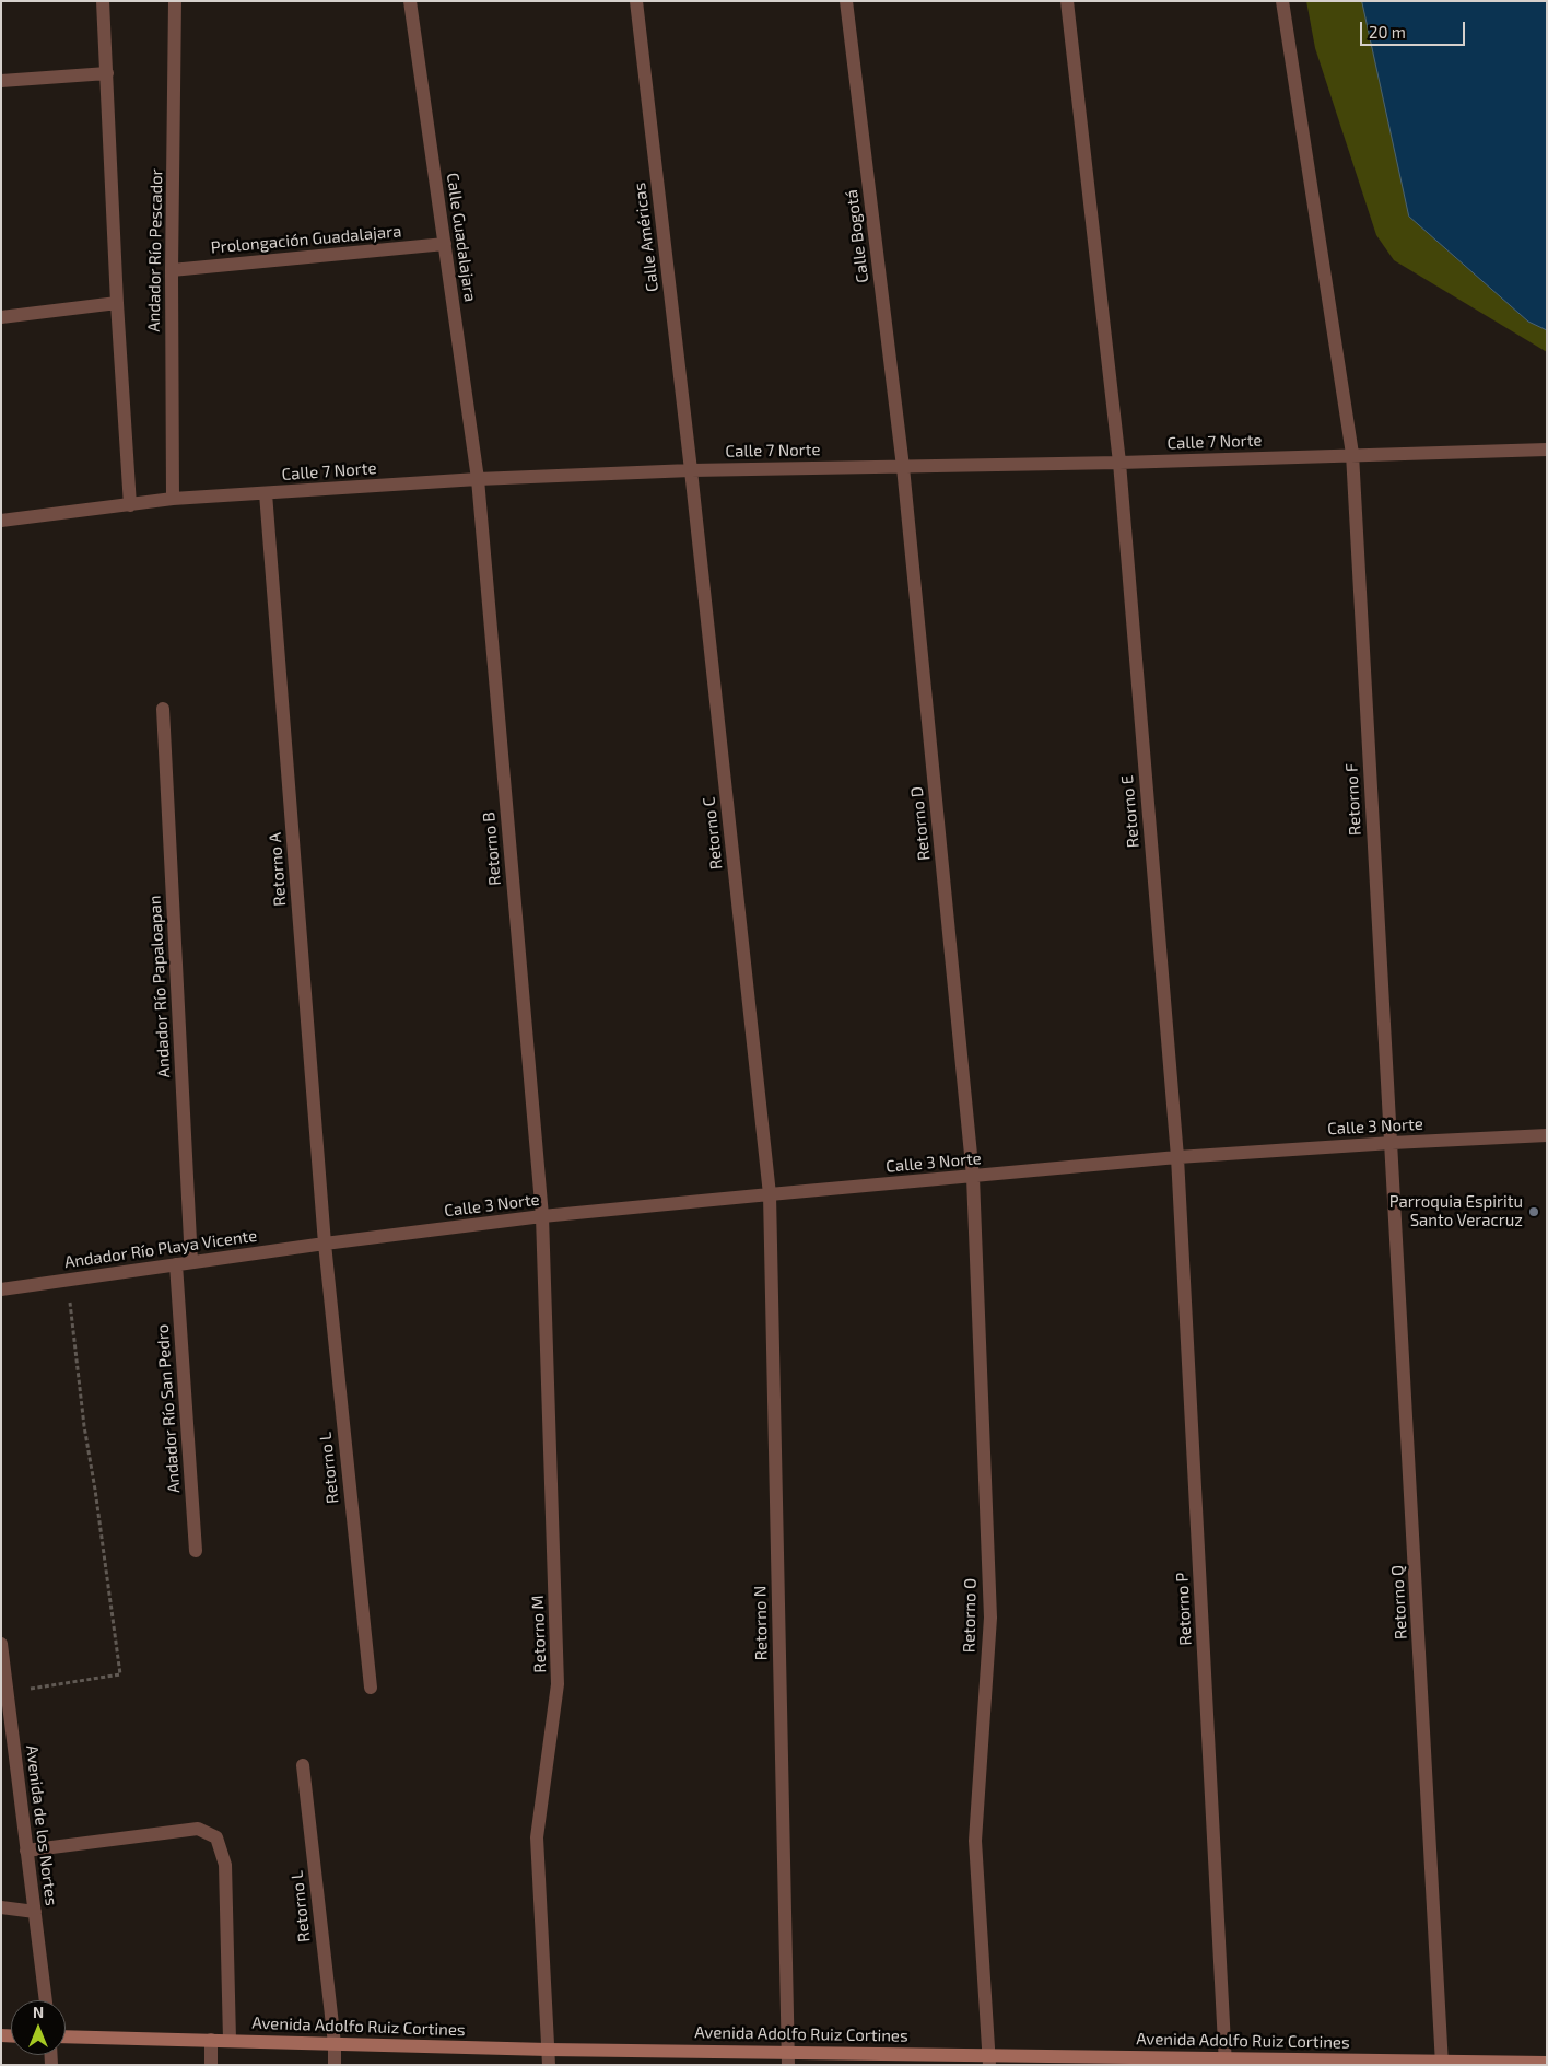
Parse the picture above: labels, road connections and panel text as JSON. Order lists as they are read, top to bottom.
{
  "streets": {
    "street": [
      "Calle Bogotá",
      "Calle Guadalajara",
      "Calle Américas",
      "Prolongación Guadalajara",
      "Andador Río Pescador",
      "Calle 7 Norte",
      "Retorno F",
      "Retorno E",
      "Retorno D",
      "Retorno C",
      "Retorno B",
      "Retorno A",
      "Andador Río Papaloapan",
      "Calle 3 Norte",
      "Andador Río Playa Vicente",
      "Andador Río San Pedro",
      "Retorno L",
      "Retorno Q",
      "Retorno P",
      "Retorno O",
      "Retorno N",
      "Retorno M",
      "Avenida de los Nortes",
      "Avenida Adolfo Ruiz Cortines"
    ]
  },
  "crossings": [
    ["Calle Bogotá", "Calle 7 Norte"],
    ["Calle Bogotá", "Retorno D"],
    ["Calle Guadalajara", "Prolongación Guadalajara"],
    ["Calle Guadalajara", "Calle 7 Norte"],
    ["Calle Guadalajara", "Retorno B"],
    ["Calle Américas", "Calle 7 Norte"],
    ["Calle Américas", "Retorno C"],
    ["Prolongación Guadalajara", "Andador Río Pescador"],
    ["Andador Río Pescador", "Calle 7 Norte"],
    ["Calle 7 Norte", "Retorno F"],
    ["Calle 7 Norte", "Retorno E"],
    ["Calle 7 Norte", "Retorno D"],
    ["Calle 7 Norte", "Retorno C"],
    ["Calle 7 Norte", "Retorno B"],
    ["Calle 7 Norte", "Retorno A"],
    ["Retorno F", "Calle 3 Norte"],
    ["Retorno F", "Retorno Q"],
    ["Retorno E", "Calle 3 Norte"],
    ["Retorno E", "Retorno P"],
    ["Retorno D", "Calle 3 Norte"],
    ["Retorno D", "Retorno O"],
    ["Retorno C", "Calle 3 Norte"],
    ["Retorno C", "Retorno N"],
    ["Retorno B", "Calle 3 Norte"],
    ["Retorno B", "Retorno M"],
    ["Retorno A", "Calle 3 Norte"],
    ["Retorno A", "Andador Río Playa Vicente"],
    ["Retorno A", "Retorno L"],
    ["Andador Río Papaloapan", "Andador Río Playa Vicente"],
    ["Calle 3 Norte", "Andador Río Playa Vicente"],
    ["Calle 3 Norte", "Retorno L"],
    ["Calle 3 Norte", "Retorno Q"],
    ["Calle 3 Norte", "Retorno P"],
    ["Calle 3 Norte", "Retorno O"],
    ["Calle 3 Norte", "Retorno N"],
    ["Calle 3 Norte", "Retorno M"],
    ["Andador Río Playa Vicente", "Andador Río San Pedro"],
    ["Andador Río Playa Vicente", "Retorno L"],
    ["Retorno L", "Avenida Adolfo Ruiz Cortines"],
    ["Retorno Q", "Avenida Adolfo Ruiz Cortines"],
    ["Retorno P", "Avenida Adolfo Ruiz Cortines"],
    ["Retorno O", "Avenida Adolfo Ruiz Cortines"],
    ["Retorno N", "Avenida Adolfo Ruiz Cortines"],
    ["Retorno M", "Avenida Adolfo Ruiz Cortines"]
  ],
  "places": ["Parroquia Espiritu Santo Veracruz"],
  "scale_bar": "20 m",
  "north": "top"
}
